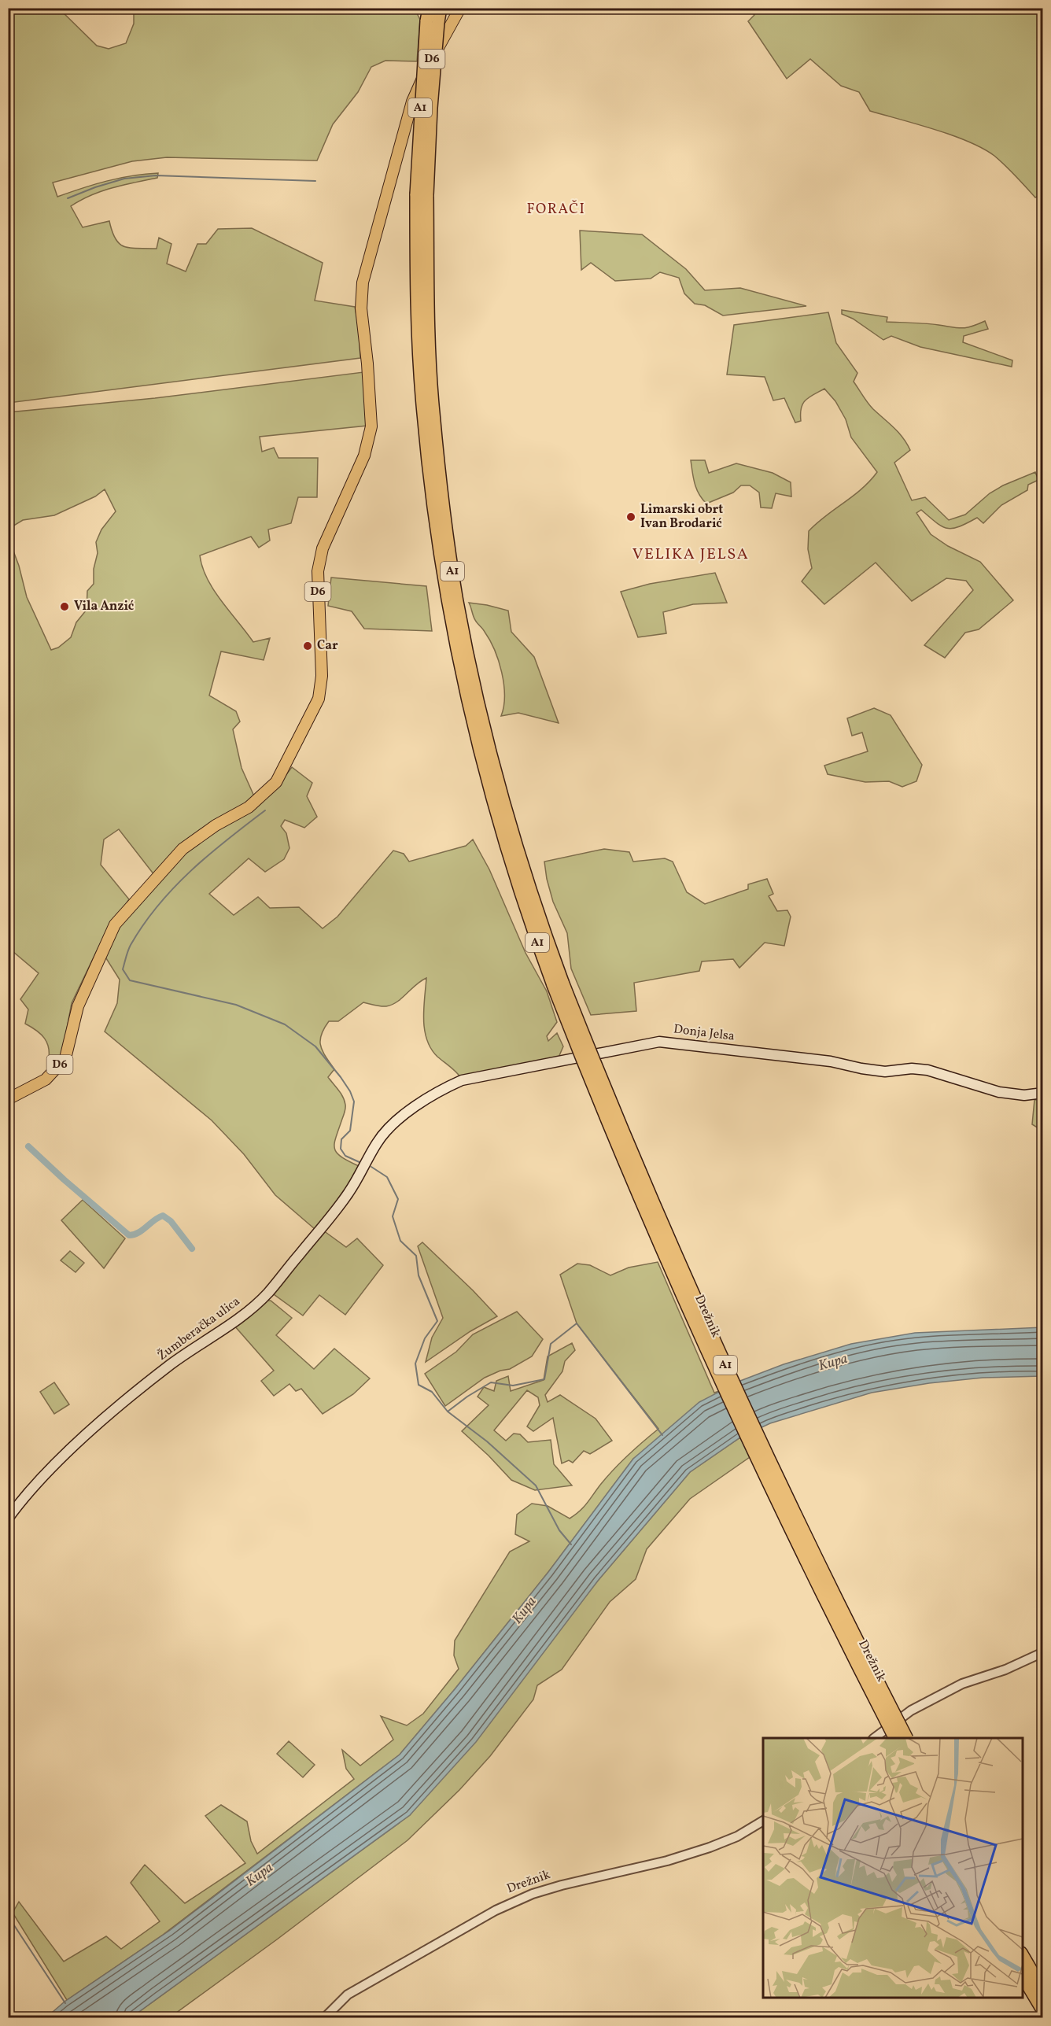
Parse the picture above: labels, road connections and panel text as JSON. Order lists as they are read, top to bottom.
{
  "streets": {
    "highway": ["A1", "Drežnik"],
    "main road": ["D6", "Donja Jelsa", "Žumberačka ulica"]
  },
  "crossings": [
    ["A1", "Drežnik"],
    ["Donja Jelsa", "Žumberačka ulica"]
  ],
  "districts": ["FORAČI", "VELIKA JELSA"],
  "water": ["Kupa"],
  "places": ["Limarski obrt Ivan Brodarić", "Vila Anzić", "Car"]
}
